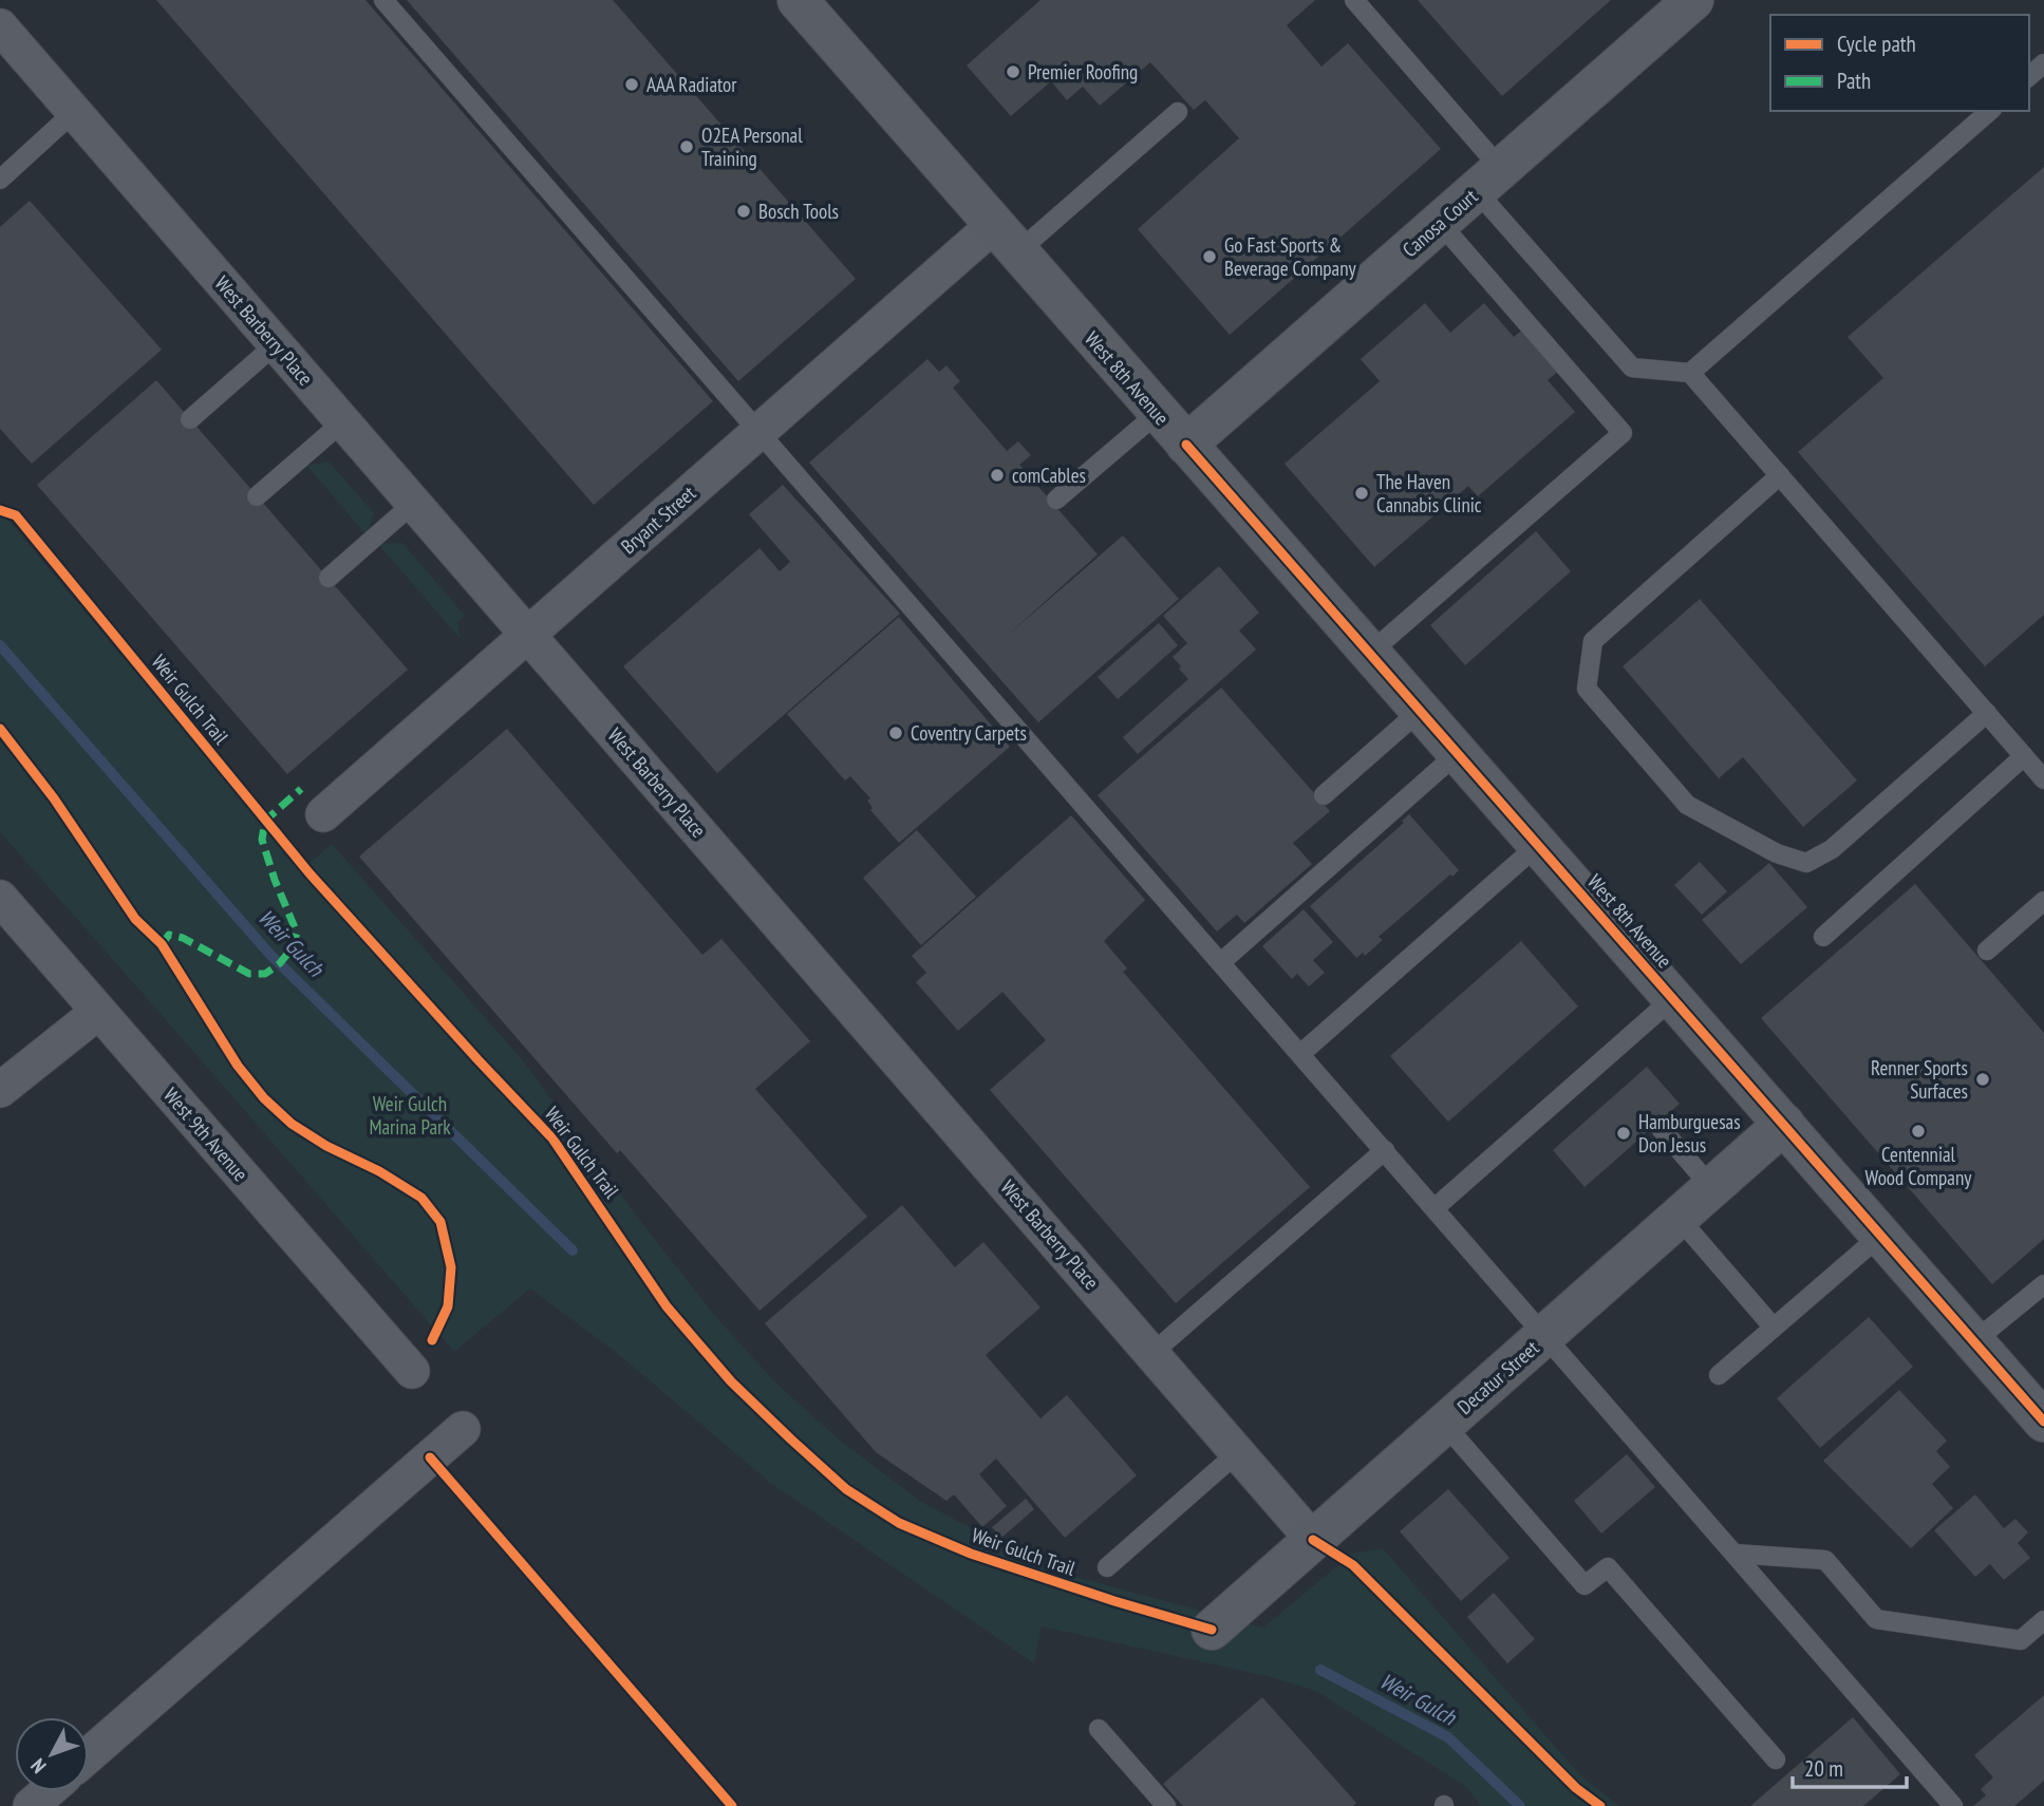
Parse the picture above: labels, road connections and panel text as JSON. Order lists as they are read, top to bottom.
{
  "streets": {
    "main road": ["Canosa Court", "West 8th Avenue", "Decatur Street"],
    "street": ["West Barberry Place", "Bryant Street", "West 9th Avenue"],
    "cycle path": ["Weir Gulch Trail"]
  },
  "crossings": [
    ["Canosa Court", "West 8th Avenue"],
    ["West Barberry Place", "Bryant Street"],
    ["West Barberry Place", "Decatur Street"],
    ["West 8th Avenue", "Bryant Street"],
    ["West 8th Avenue", "Decatur Street"]
  ],
  "water": ["Weir Gulch"],
  "parks": ["Weir Gulch Marina Park"],
  "places": [
    "Premier Roofing",
    "AAA Radiator",
    "O2EA Personal Training",
    "Bosch Tools",
    "Go Fast Sports & Beverage Company",
    "comCables",
    "The Haven Cannabis Clinic",
    "Coventry Carpets",
    "Renner Sports Surfaces",
    "Centennial Wood Company",
    "Hamburguesas Don Jesus"
  ],
  "legend": ["Cycle path", "Path"],
  "scale_bar": "20 m",
  "north": "bottom left"
}
